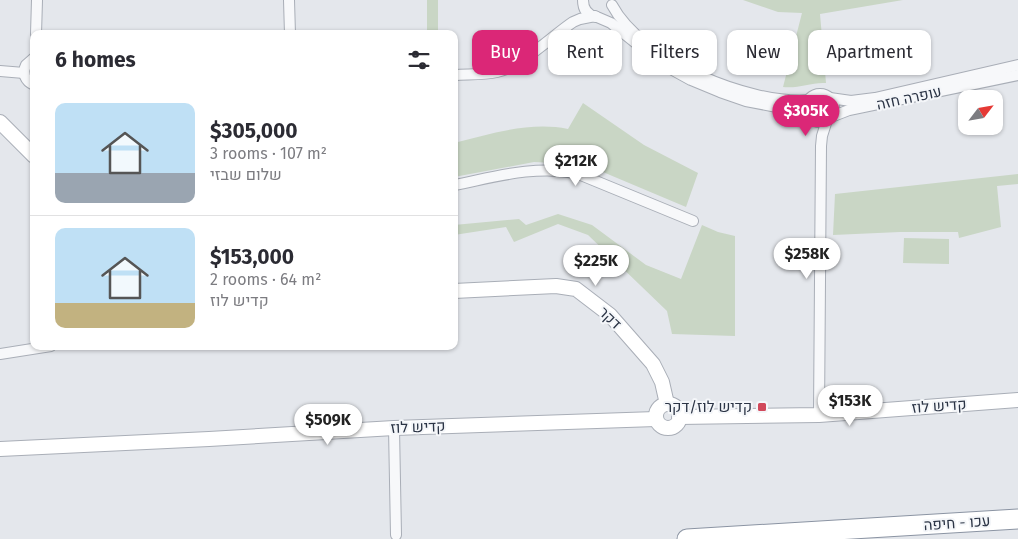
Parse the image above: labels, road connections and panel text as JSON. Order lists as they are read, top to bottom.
{
  "streets": {
    "highway": ["עכו - חיפה"],
    "street": ["עופרה חזה", "דקר", "קדיש לוז"]
  },
  "crossings": [
    ["דקר", "קדיש לוז"]
  ],
  "places": {
    "transit": ["קדיש לוז/דקר"]
  },
  "north": "top right",
  "page": {
    "chip": [
      "Buy",
      "Rent",
      "Filters",
      "New",
      "Apartment"
    ],
    "heading": "6 homes",
    "list": [
      {
        "name": "$305,000",
        "note": "3 rooms · 107 m² · שלום שבזי"
      },
      {
        "name": "$153,000",
        "note": "2 rooms · 64 m² · קדיש לוז"
      }
    ],
    "price": [
      "$305K",
      "$212K",
      "$258K",
      "$225K",
      "$153K",
      "$509K"
    ]
  }
}
